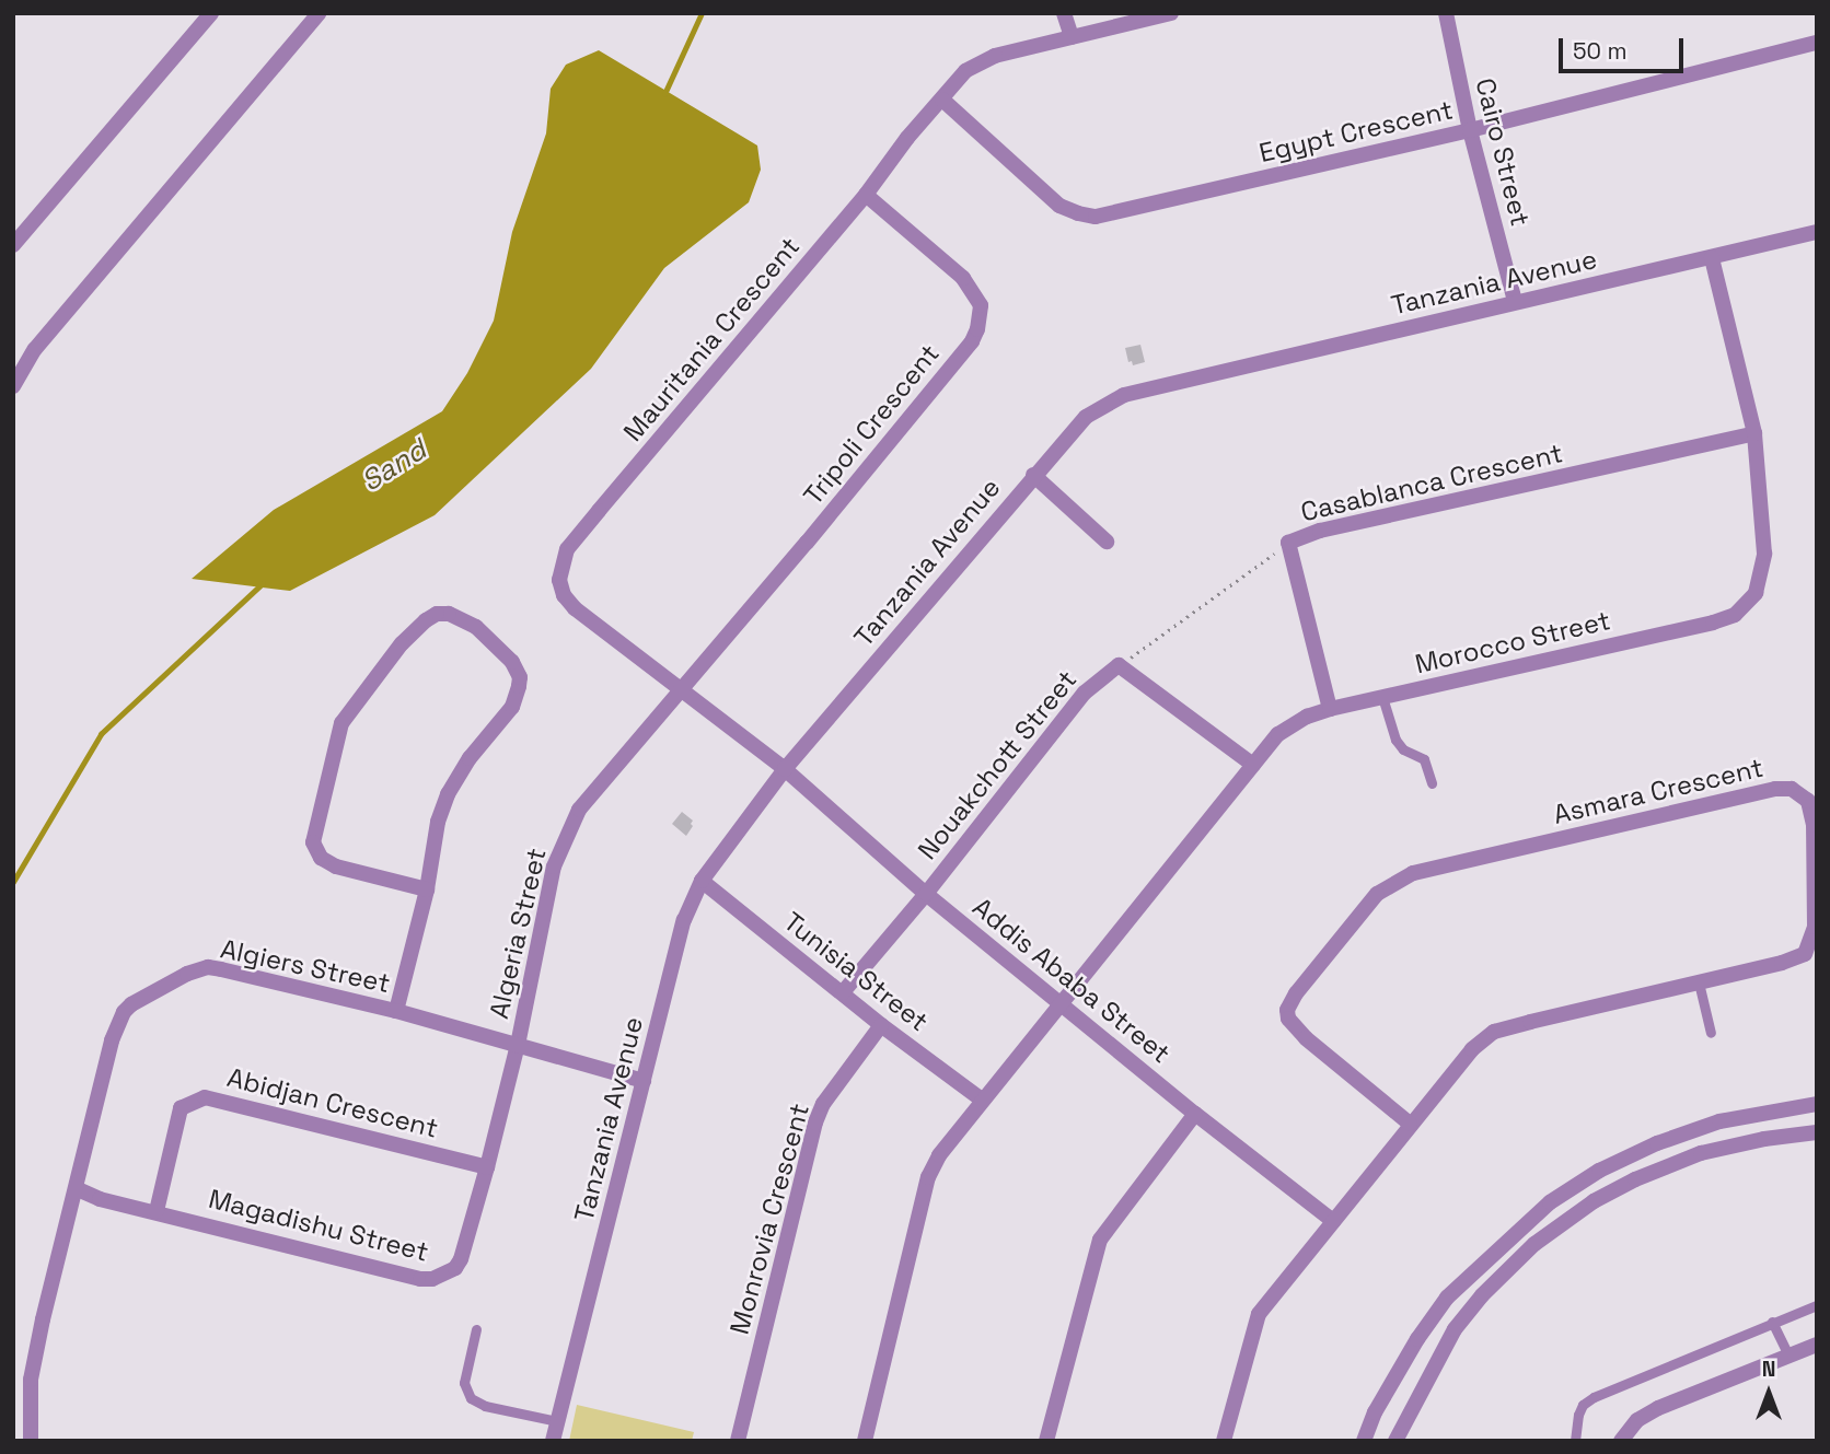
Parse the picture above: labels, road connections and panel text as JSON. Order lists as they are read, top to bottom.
{
  "streets": {
    "street": [
      "Egypt Crescent",
      "Cairo Street",
      "Tanzania Avenue",
      "Mauritania Crescent",
      "Tripoli Crescent",
      "Casablanca Crescent",
      "Morocco Street",
      "Nouakchott Street",
      "Asmara Crescent",
      "Algeria Street",
      "Algiers Street",
      "Tunisia Street",
      "Addis Ababa Street",
      "Abidjan Crescent",
      "Monrovia Crescent",
      "Magadishu Street"
    ]
  },
  "crossings": [
    ["Egypt Crescent", "Cairo Street"],
    ["Egypt Crescent", "Mauritania Crescent"],
    ["Cairo Street", "Tanzania Avenue"],
    ["Tanzania Avenue", "Mauritania Crescent"],
    ["Tanzania Avenue", "Morocco Street"],
    ["Tanzania Avenue", "Algiers Street"],
    ["Tanzania Avenue", "Tunisia Street"],
    ["Tanzania Avenue", "Addis Ababa Street"],
    ["Mauritania Crescent", "Tripoli Crescent"],
    ["Mauritania Crescent", "Algeria Street"],
    ["Mauritania Crescent", "Addis Ababa Street"],
    ["Tripoli Crescent", "Algeria Street"],
    ["Casablanca Crescent", "Morocco Street"],
    ["Morocco Street", "Nouakchott Street"],
    ["Morocco Street", "Tunisia Street"],
    ["Morocco Street", "Addis Ababa Street"],
    ["Nouakchott Street", "Tunisia Street"],
    ["Nouakchott Street", "Addis Ababa Street"],
    ["Algeria Street", "Algiers Street"],
    ["Algeria Street", "Magadishu Street"],
    ["Algiers Street", "Magadishu Street"],
    ["Tunisia Street", "Monrovia Crescent"],
    ["Abidjan Crescent", "Magadishu Street"]
  ],
  "water": ["Sand"],
  "scale_bar": "50 m",
  "north": "top"
}
